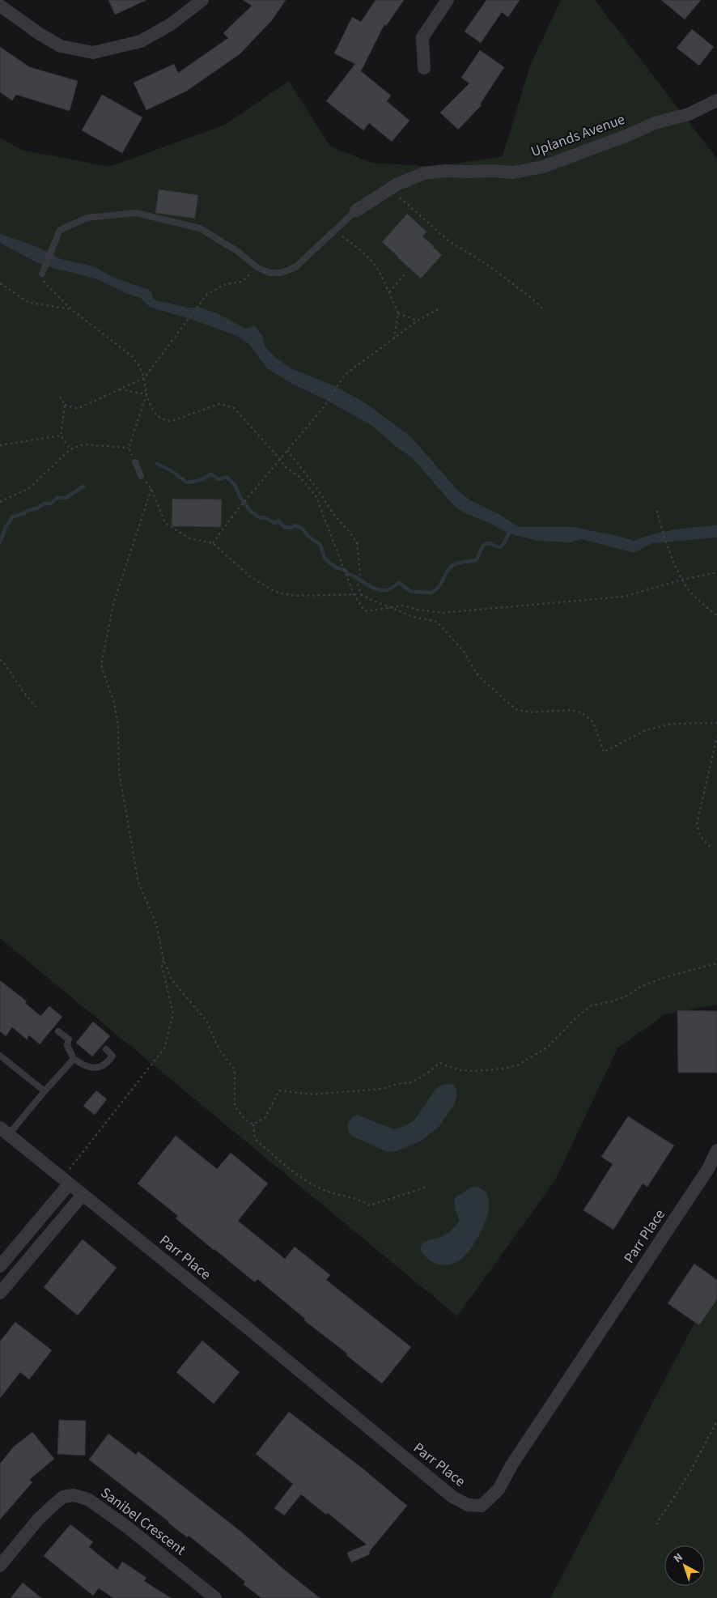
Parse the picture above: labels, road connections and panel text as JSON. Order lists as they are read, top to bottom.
{
  "streets": {
    "street": ["Uplands Avenue", "Parr Place", "Sanibel Crescent"]
  },
  "north": "top left"
}
